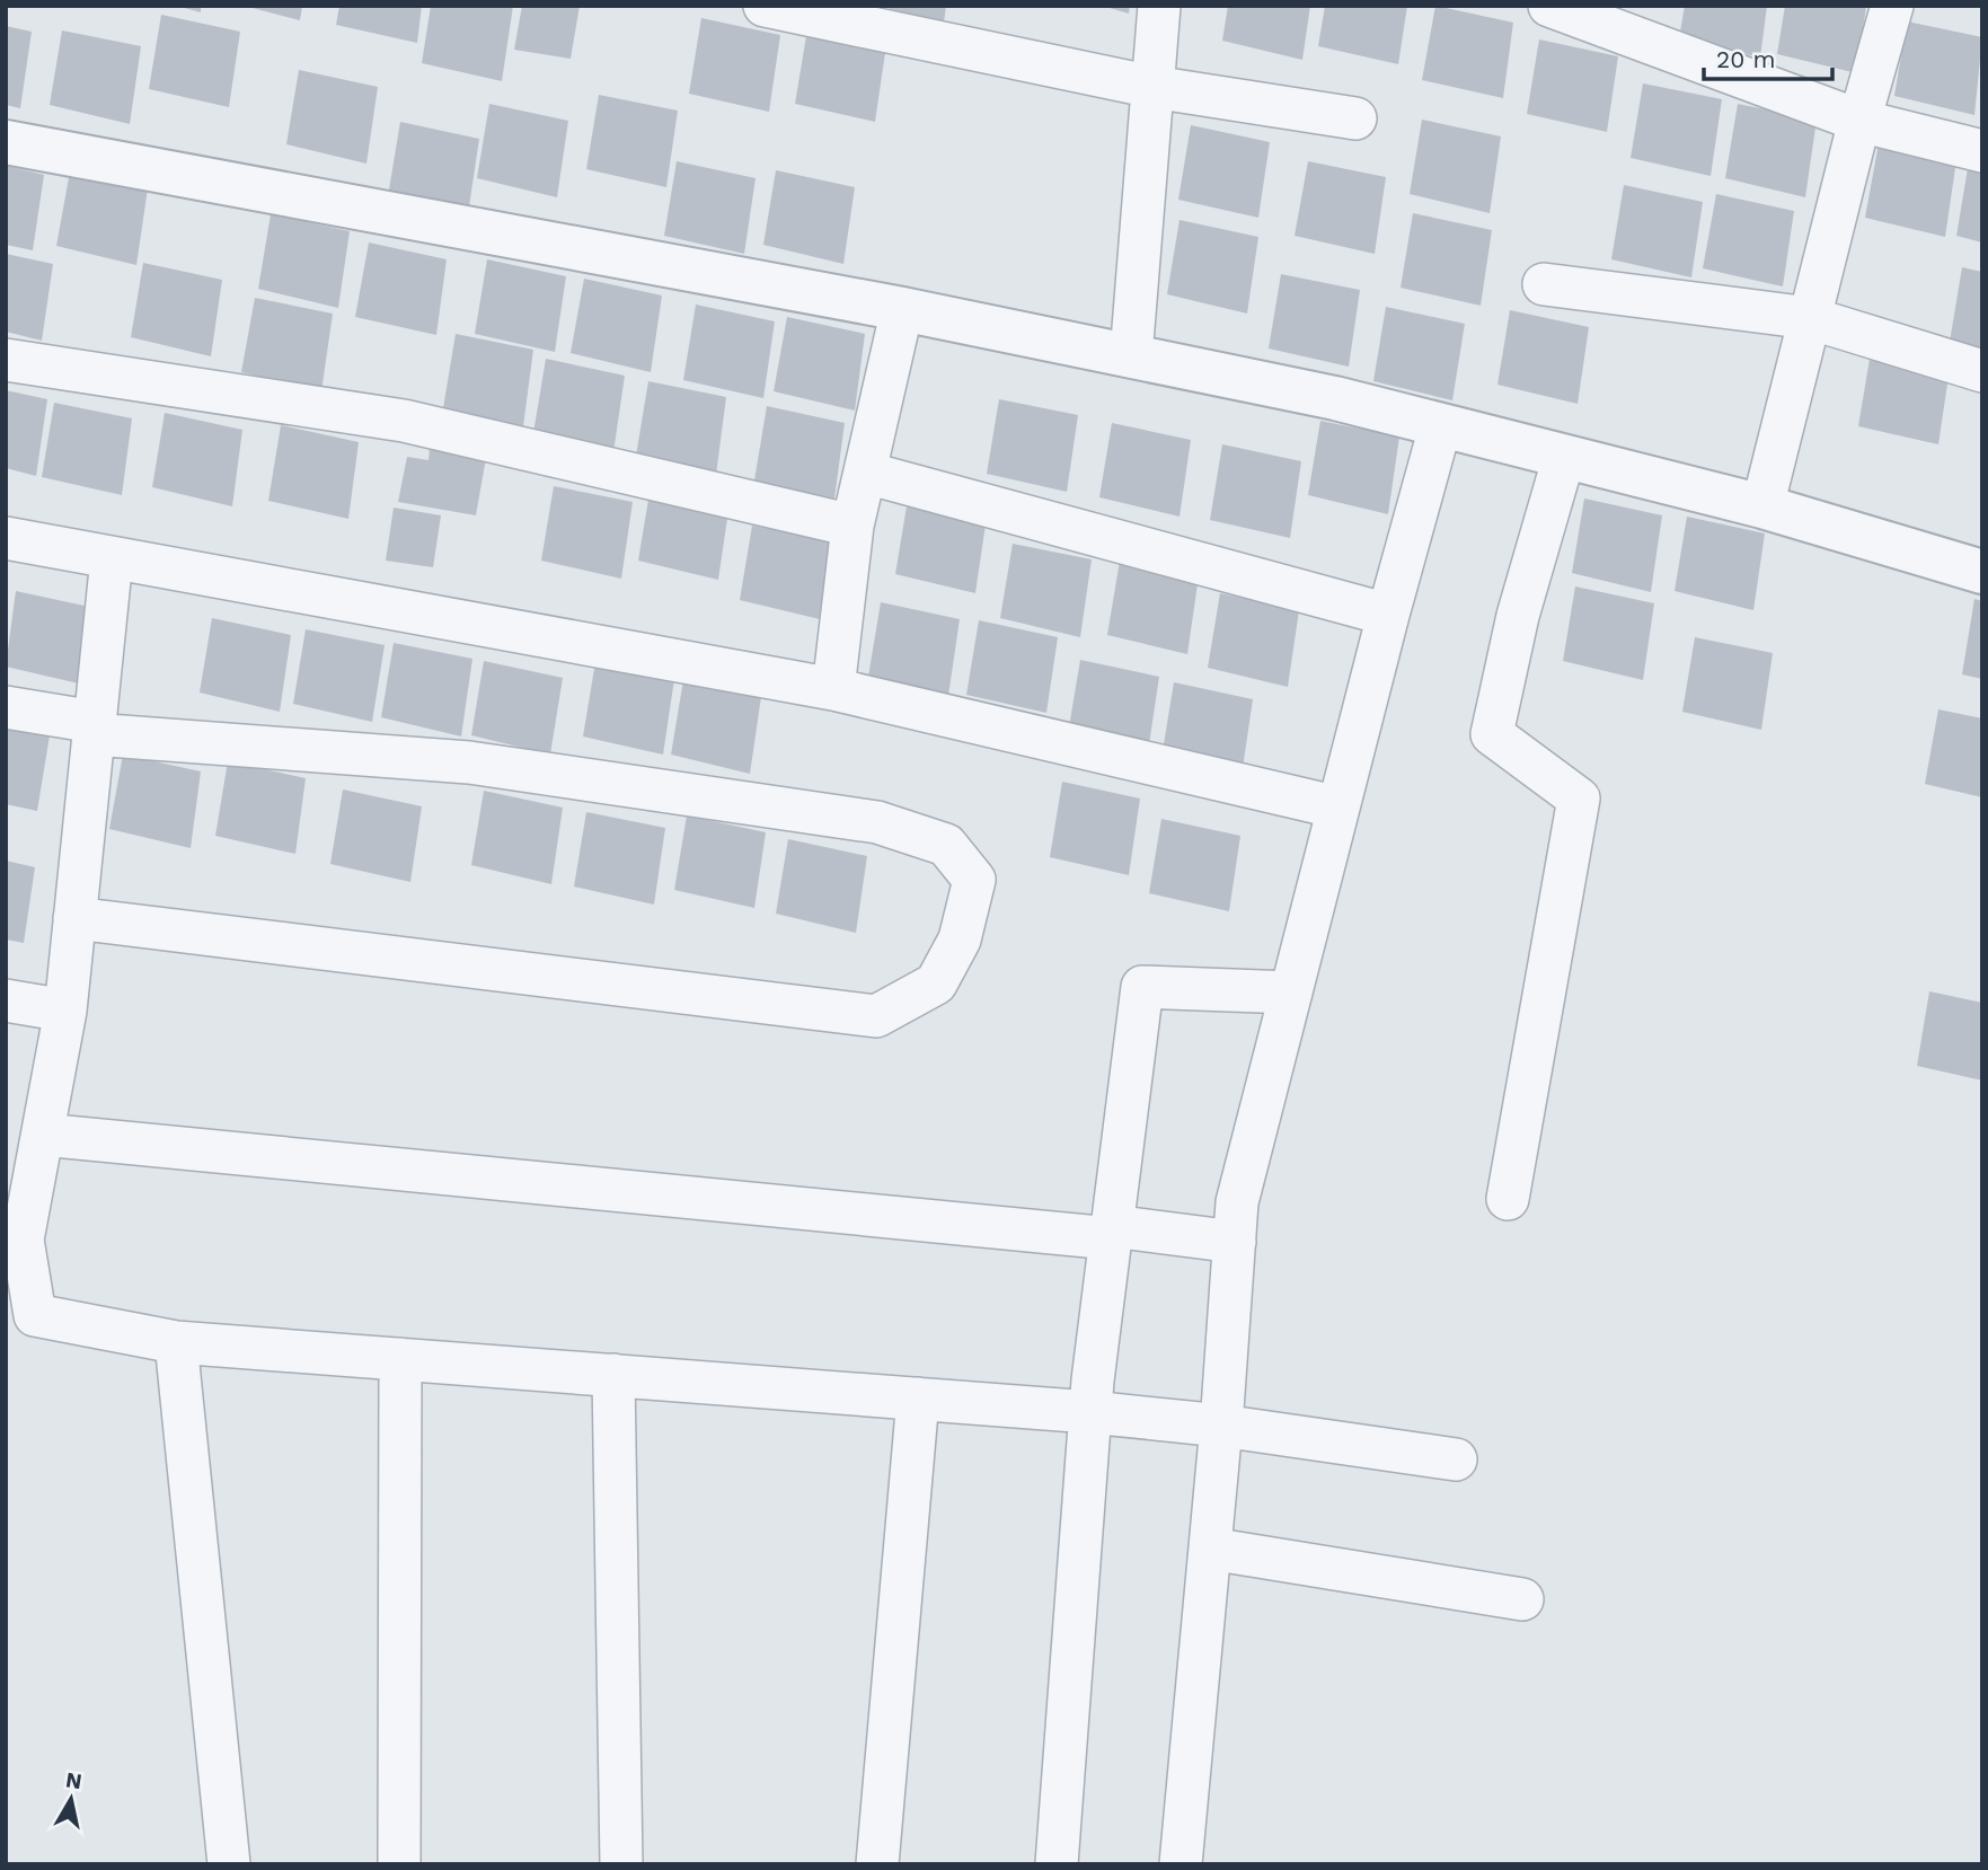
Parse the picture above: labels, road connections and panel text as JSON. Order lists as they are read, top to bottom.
{
  "scale_bar": "20 m",
  "north": "top"
}
